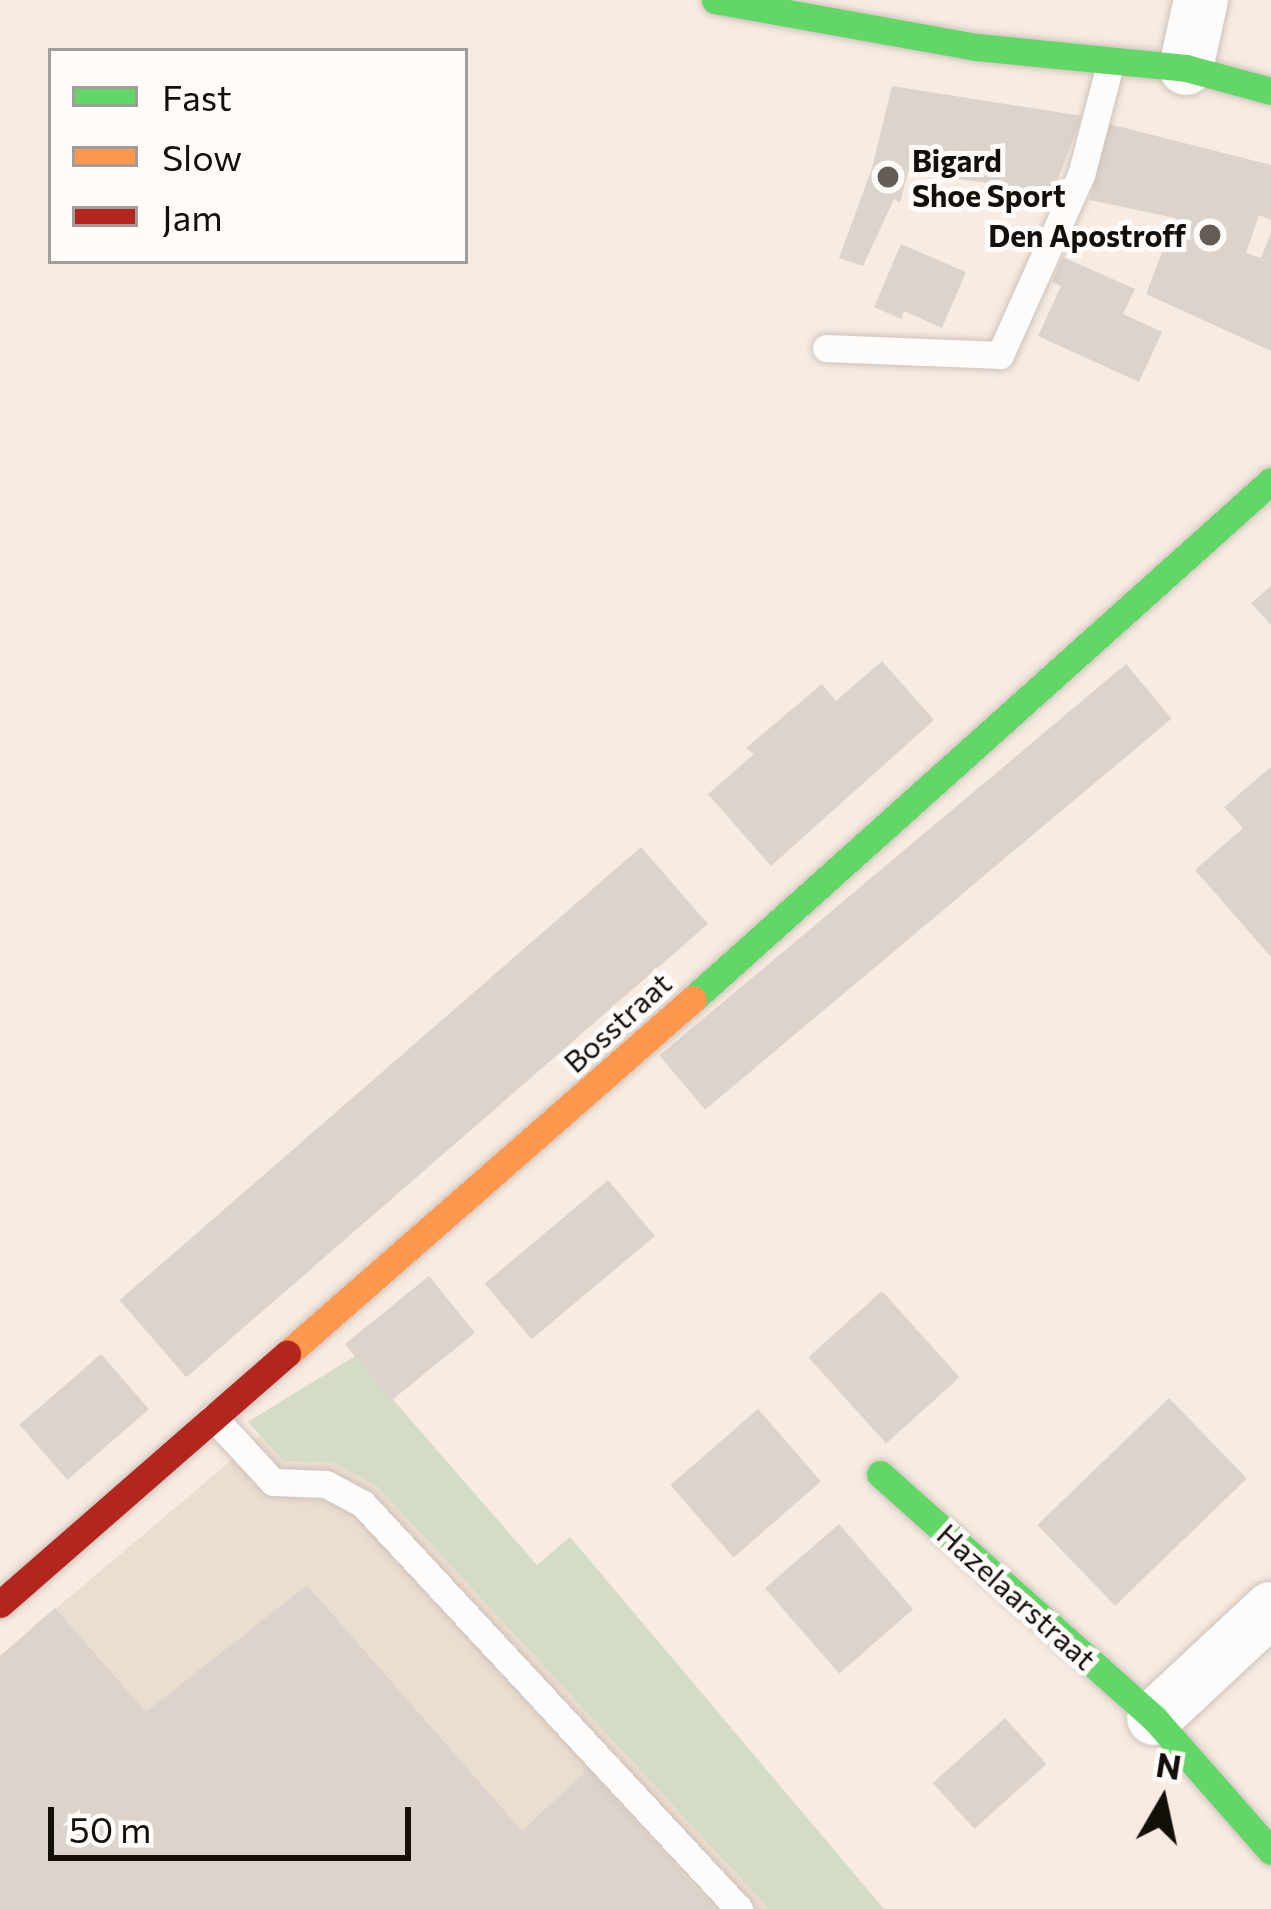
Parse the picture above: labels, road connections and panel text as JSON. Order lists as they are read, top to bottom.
{
  "streets": {
    "street": ["Bosstraat", "Hazelaarstraat"]
  },
  "places": ["Bigard Shoe Sport", "Den Apostroff"],
  "legend": ["Fast", "Slow", "Jam"],
  "scale_bar": "50 m",
  "north": "top"
}
